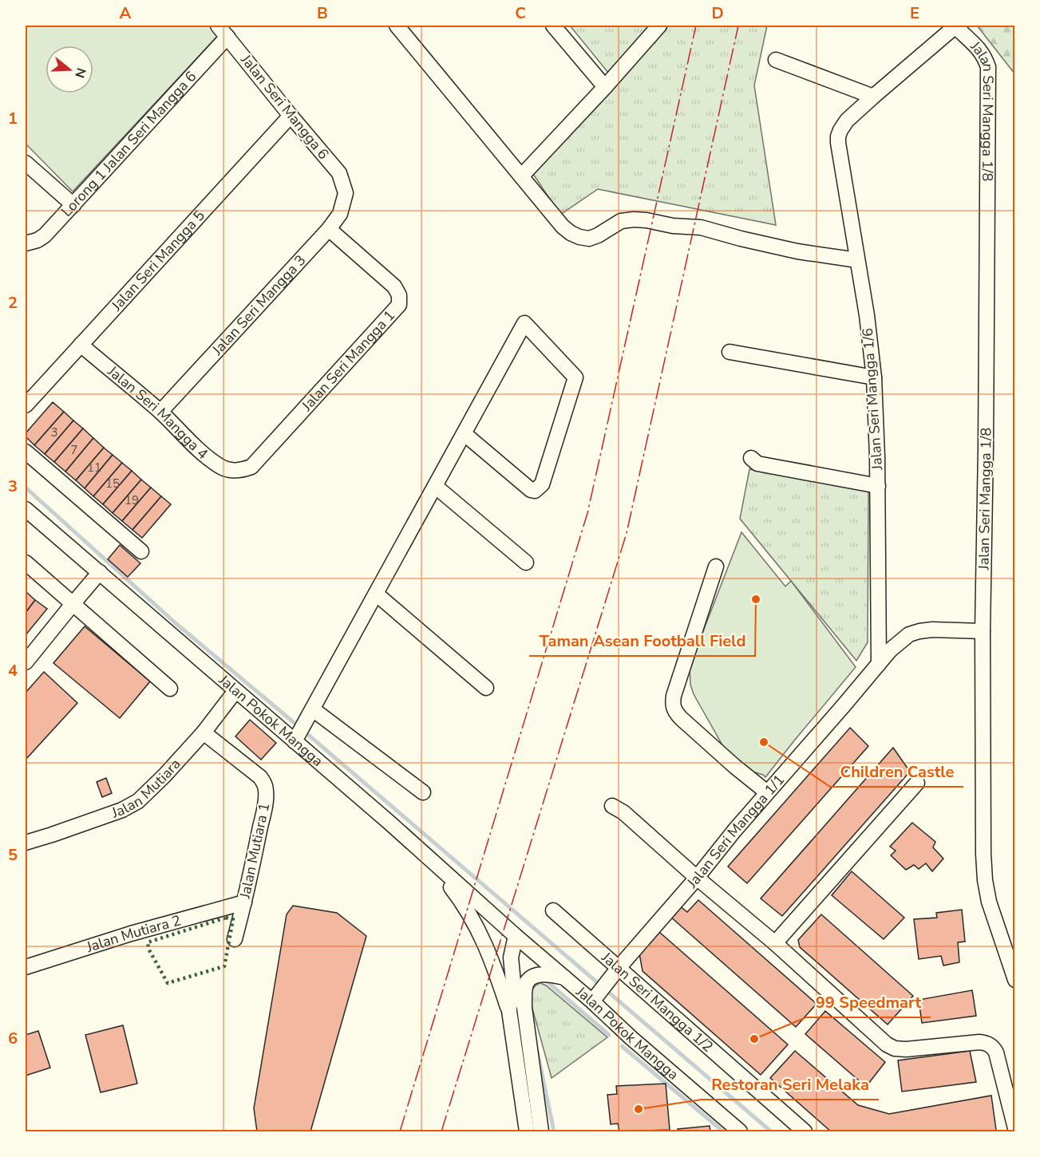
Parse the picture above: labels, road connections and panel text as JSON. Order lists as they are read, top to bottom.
{
  "streets": {
    "street": [
      "Jalan Seri Mangga 6",
      "Jalan Seri Mangga 1/8",
      "Lorong 1 Jalan Seri Mangga 6",
      "Jalan Seri Mangga 5",
      "Jalan Seri Mangga 3",
      "Jalan Seri Mangga 1",
      "Jalan Seri Mangga 1/6",
      "Jalan Seri Mangga 4",
      "Jalan Pokok Mangga",
      "Jalan Mutiara",
      "Jalan Seri Mangga 1/1",
      "Jalan Mutiara 1",
      "Jalan Mutiara 2",
      "Jalan Seri Mangga 1/2"
    ]
  },
  "crossings": [
    ["Jalan Seri Mangga 6", "Lorong 1 Jalan Seri Mangga 6"],
    ["Jalan Seri Mangga 6", "Jalan Seri Mangga 5"],
    ["Jalan Seri Mangga 6", "Jalan Seri Mangga 3"],
    ["Jalan Seri Mangga 1/8", "Jalan Seri Mangga 1/1"],
    ["Jalan Seri Mangga 5", "Jalan Seri Mangga 4"],
    ["Jalan Seri Mangga 3", "Jalan Seri Mangga 1"],
    ["Jalan Seri Mangga 3", "Jalan Seri Mangga 4"],
    ["Jalan Seri Mangga 1", "Jalan Seri Mangga 4"],
    ["Jalan Seri Mangga 1/6", "Jalan Seri Mangga 1/1"],
    ["Jalan Pokok Mangga", "Jalan Mutiara"],
    ["Jalan Pokok Mangga", "Jalan Seri Mangga 1/1"],
    ["Jalan Mutiara", "Jalan Mutiara 1"],
    ["Jalan Seri Mangga 1/1", "Jalan Seri Mangga 1/2"],
    ["Jalan Mutiara 1", "Jalan Mutiara 2"]
  ],
  "places": [
    "Taman Asean Football Field",
    "Children Castle",
    "99 Speedmart",
    "Restoran Seri Melaka"
  ],
  "house_numbers": [
    "3",
    "7",
    "11",
    "15",
    "19"
  ],
  "north": "right",
  "grid": {
    "columns": [
      "A",
      "B",
      "C",
      "D",
      "E"
    ],
    "rows": [
      "1",
      "2",
      "3",
      "4",
      "5",
      "6"
    ]
  }
}
